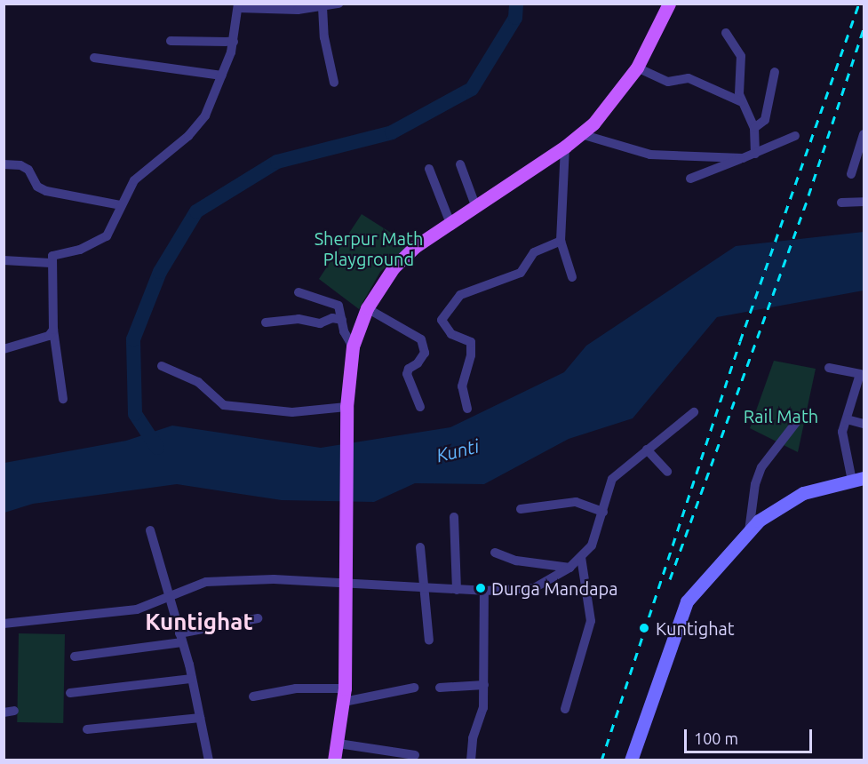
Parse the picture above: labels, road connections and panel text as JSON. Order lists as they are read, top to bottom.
{
  "districts": ["Kuntighat"],
  "water": ["Kunti"],
  "parks": ["Sherpur Math Playground", "Rail Math"],
  "places": ["Durga Mandapa", "Kuntighat"],
  "scale_bar": "100 m"
}
